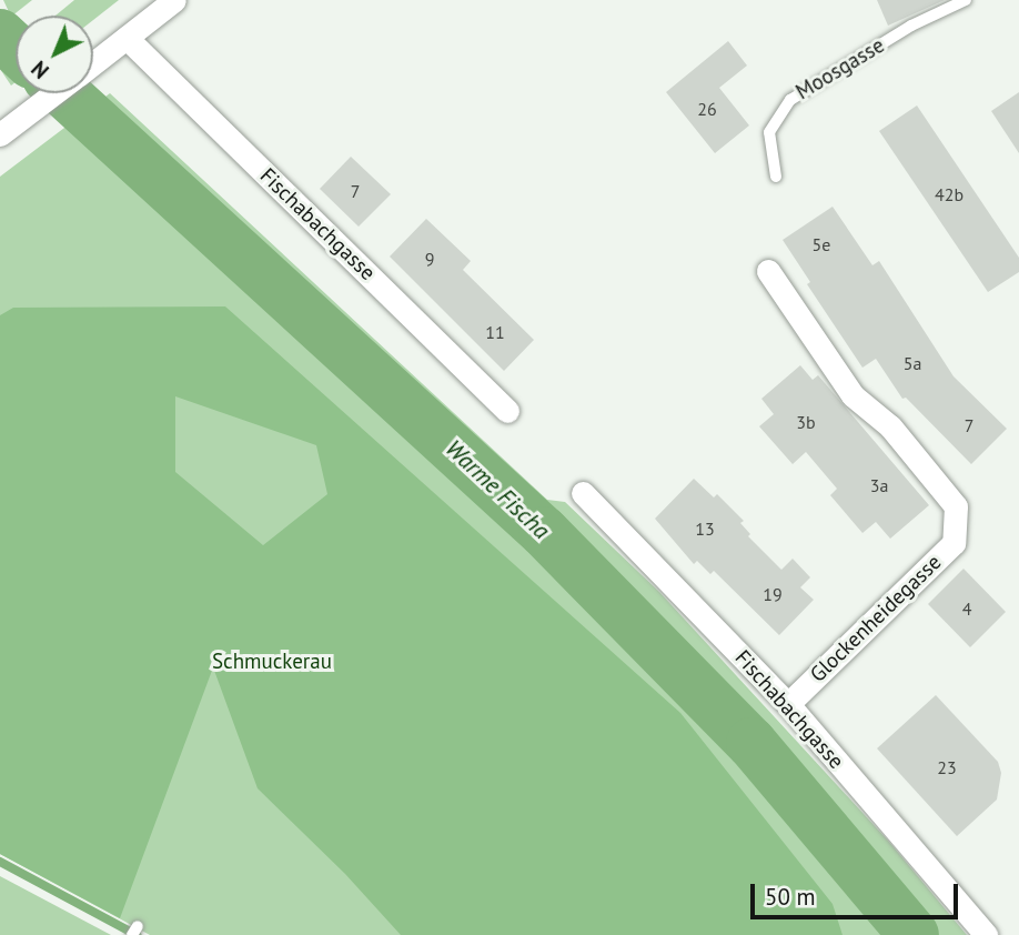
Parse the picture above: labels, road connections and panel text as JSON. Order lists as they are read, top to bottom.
{
  "streets": {
    "street": ["Fischabachgasse", "Glockenheidegasse"],
    "lane": ["Moosgasse"]
  },
  "crossings": [
    ["Fischabachgasse", "Glockenheidegasse"]
  ],
  "water": ["Warme Fischa"],
  "parks": ["Schmuckerau"],
  "house_numbers": [
    "26",
    "7",
    "42b",
    "5e",
    "9",
    "11",
    "5a",
    "3b",
    "7",
    "3a",
    "13",
    "19",
    "4",
    "23"
  ],
  "scale_bar": "50 m",
  "north": "bottom left"
}
